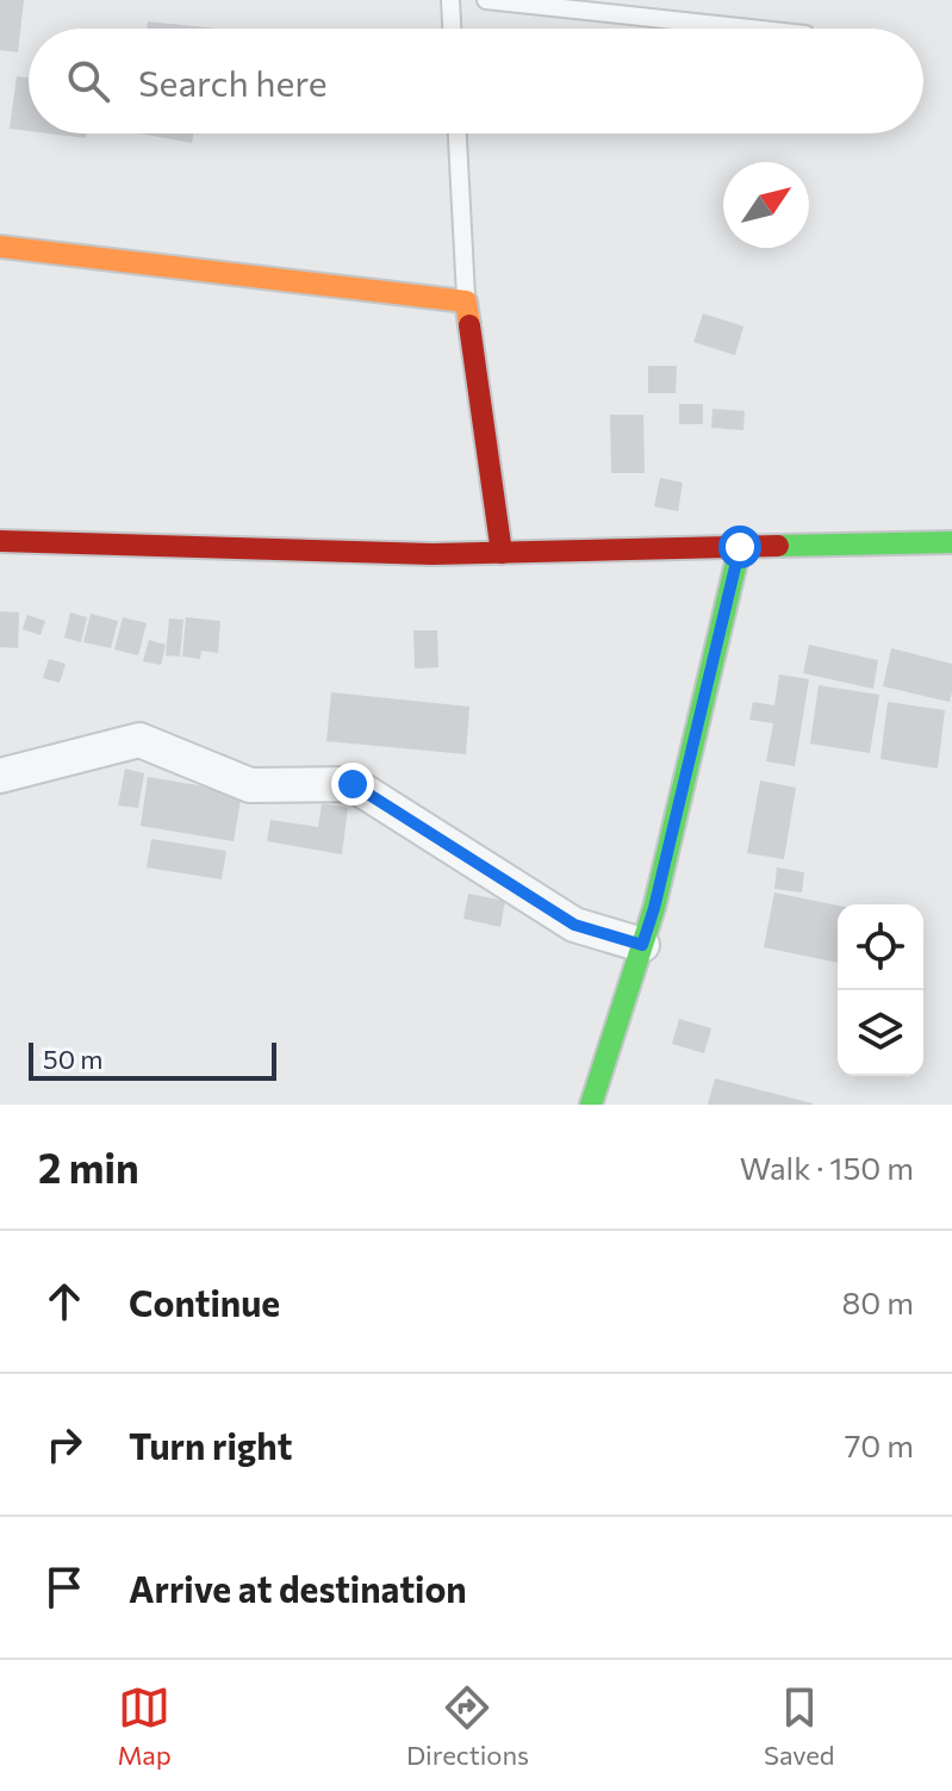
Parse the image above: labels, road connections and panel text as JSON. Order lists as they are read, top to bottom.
{
  "scale_bar": "50 m",
  "north": "top right",
  "page": {
    "search": "Search here",
    "scale": "50 m",
    "heading": ["2 min", "Walk · 150 m"],
    "list": [
      ["Continue", "80 m"],
      ["Turn right", "70 m"],
      "Arrive at destination"
    ],
    "nav": ["Map", "Directions", "Saved"]
  }
}
